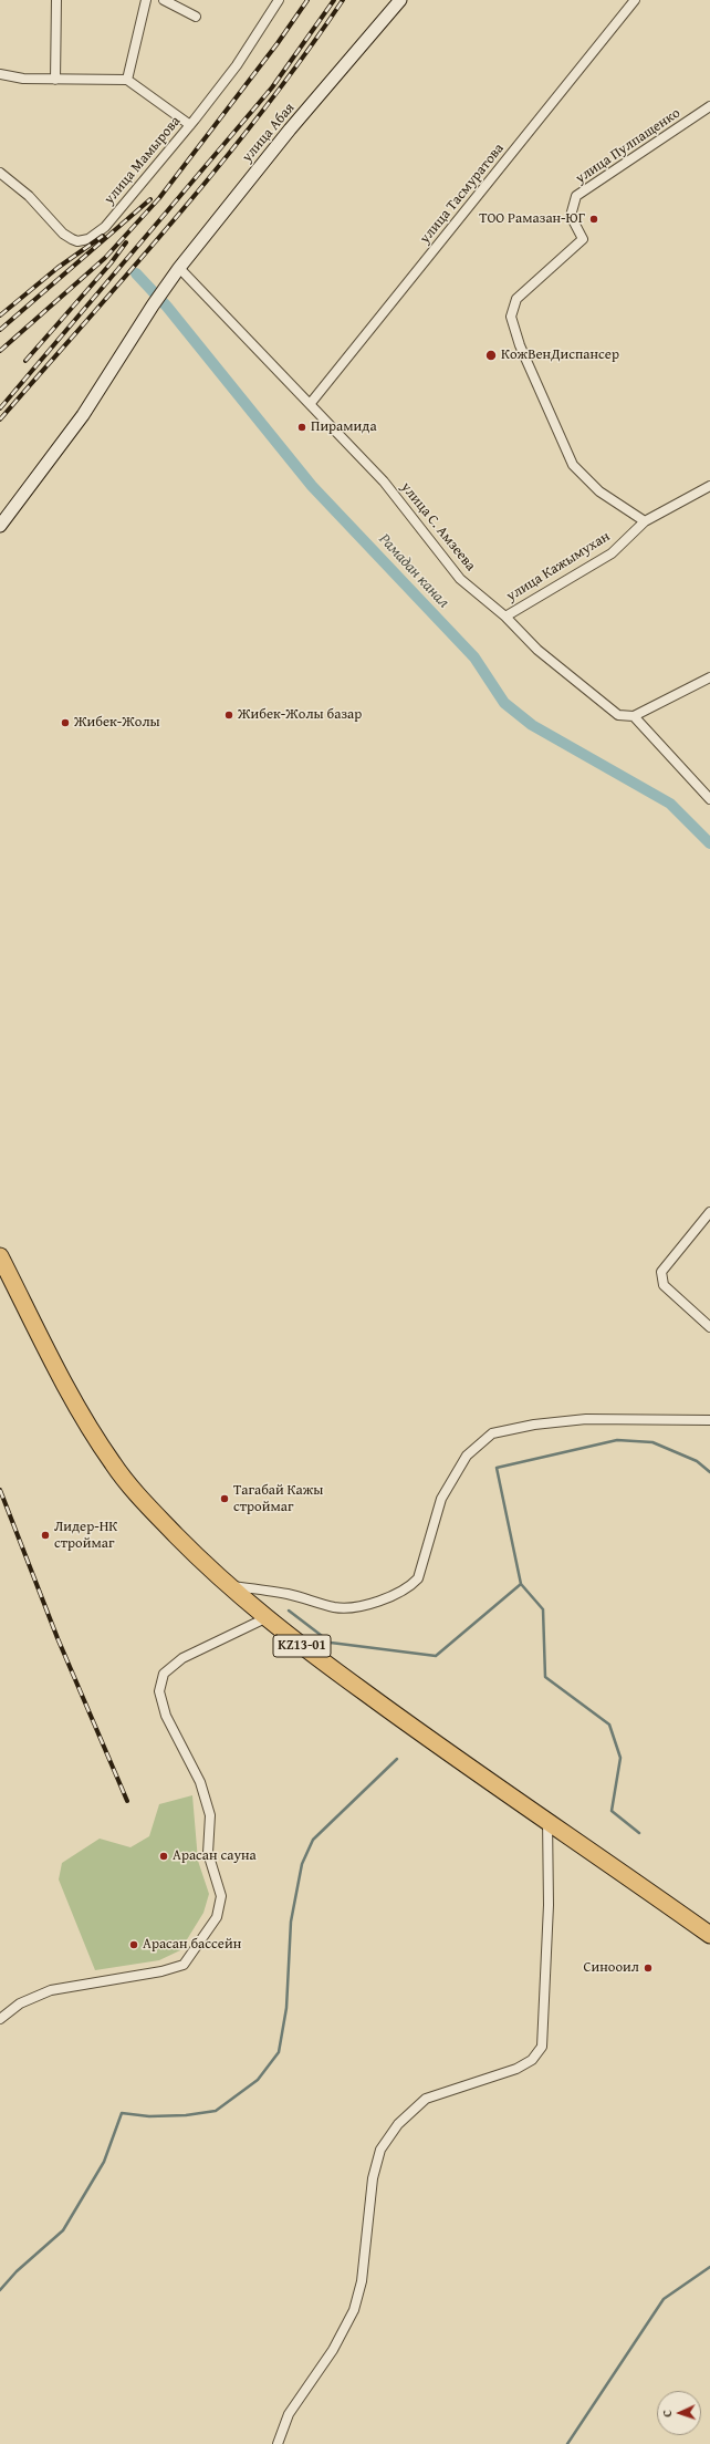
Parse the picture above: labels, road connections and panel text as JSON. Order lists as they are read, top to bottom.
{
  "streets": {
    "highway": ["KZ13-01"],
    "main road": ["улица Абая"],
    "street": [
      "улица Пулпащенко",
      "улица Мамырова",
      "улица Тасмуратова",
      "улица С. Амзеева",
      "улица Кажымухан"
    ]
  },
  "crossings": [
    ["улица Абая", "улица С. Амзеева"],
    ["улица Пулпащенко", "улица Кажымухан"],
    ["улица Тасмуратова", "улица С. Амзеева"],
    ["улица С. Амзеева", "улица Кажымухан"]
  ],
  "water": ["Рамадан канал"],
  "places": [
    "ТОО Рамазан-ЮГ",
    "КожВенДиспансер",
    "Пирамида",
    "Жибек-Жолы базар",
    "Жибек-Жолы",
    "Тагабай Кажы строймаг",
    "Лидер-НК строймаг",
    "Арасан сауна",
    "Арасан бассейн",
    "Синооил"
  ],
  "north": "left"
}
